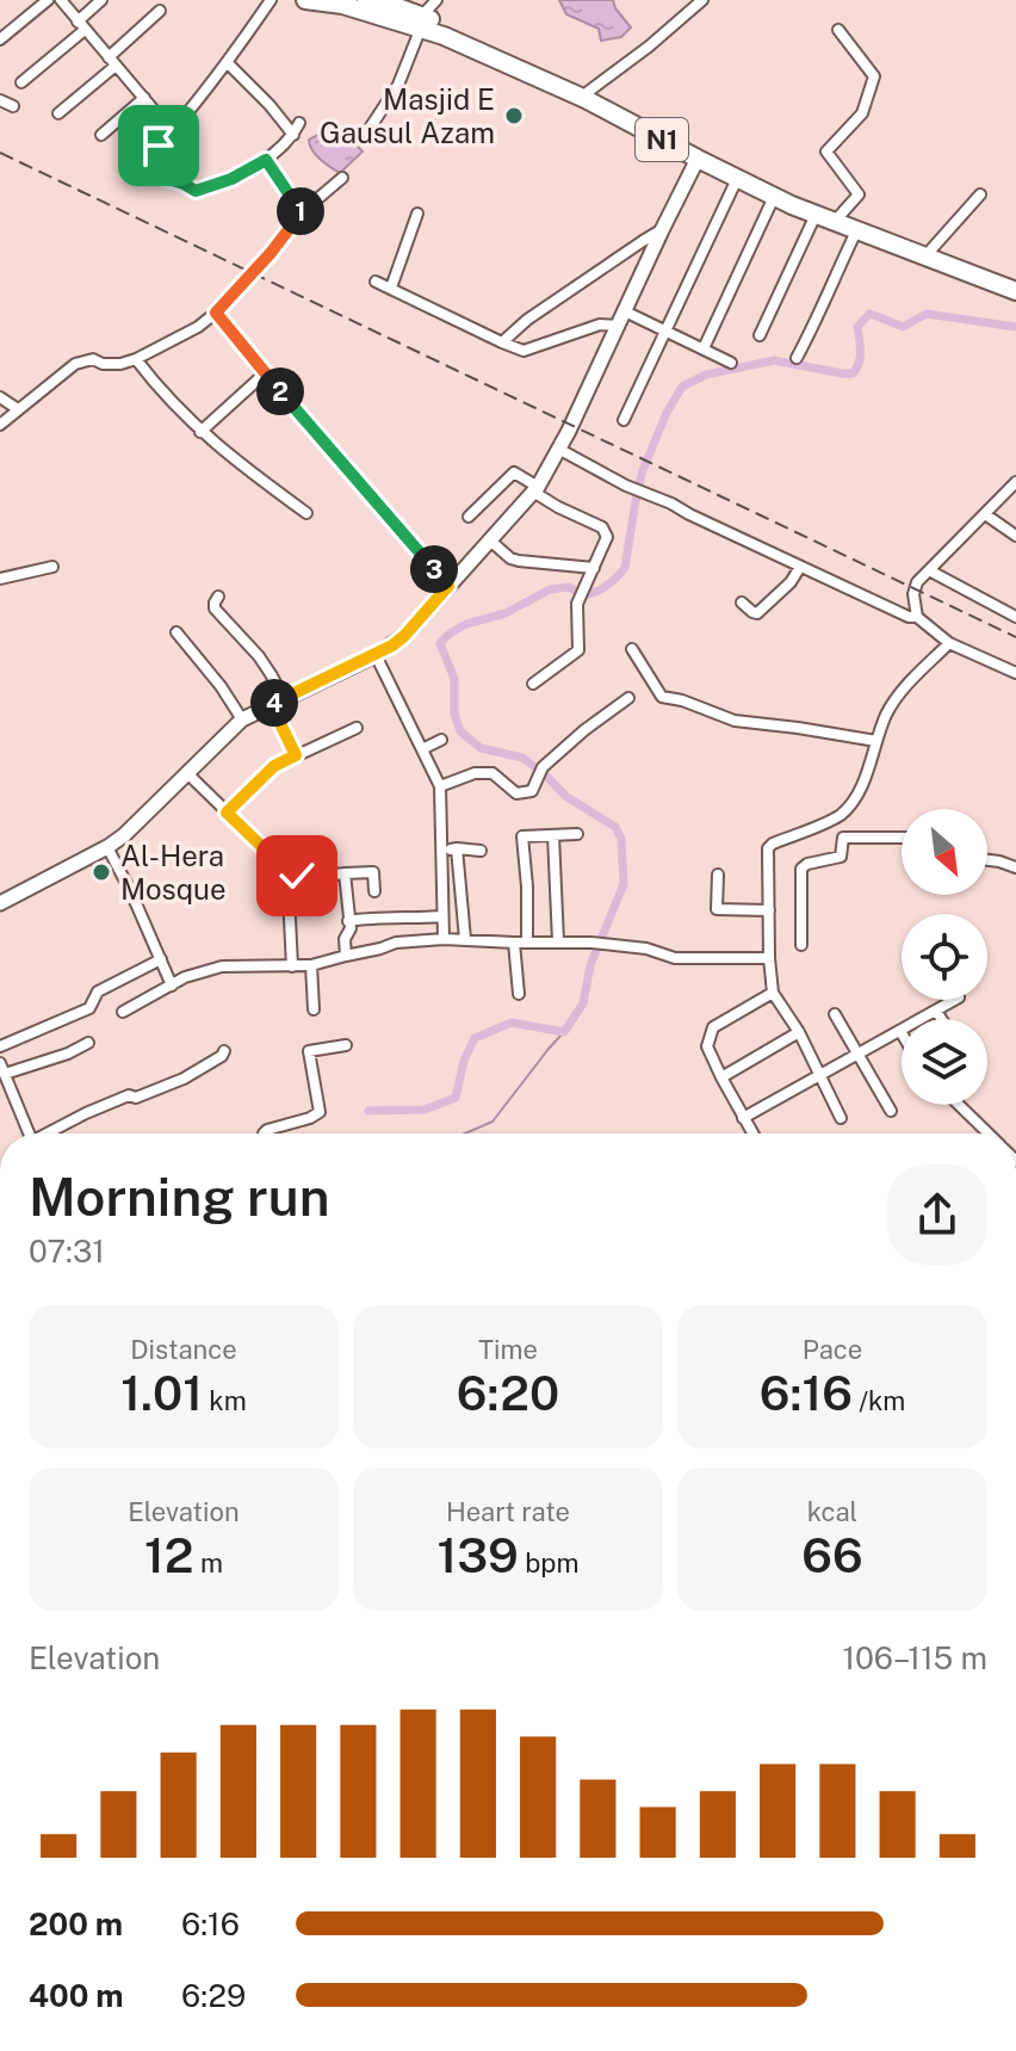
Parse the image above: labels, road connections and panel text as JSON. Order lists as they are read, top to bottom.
{
  "streets": {
    "highway": ["N1"]
  },
  "places": ["Masjid E Gausul Azam", "Al-Hera Mosque"],
  "north": "bottom right",
  "page": {
    "pins": [
      "1",
      "2",
      "3",
      "4"
    ],
    "heading": ["Morning run", "07:31"],
    "stats": [
      ["Distance", "1.01 km"],
      ["Time", "6:20"],
      ["Pace", "6:16 /km"],
      ["Elevation", "12 m"],
      ["Heart rate", "139 bpm"],
      ["kcal", "66"]
    ],
    "chart": ["Elevation", "106–115 m"],
    "list": [
      {
        "name": "200 m",
        "note": "6:16"
      },
      {
        "name": "400 m",
        "note": "6:29"
      }
    ]
  }
}
